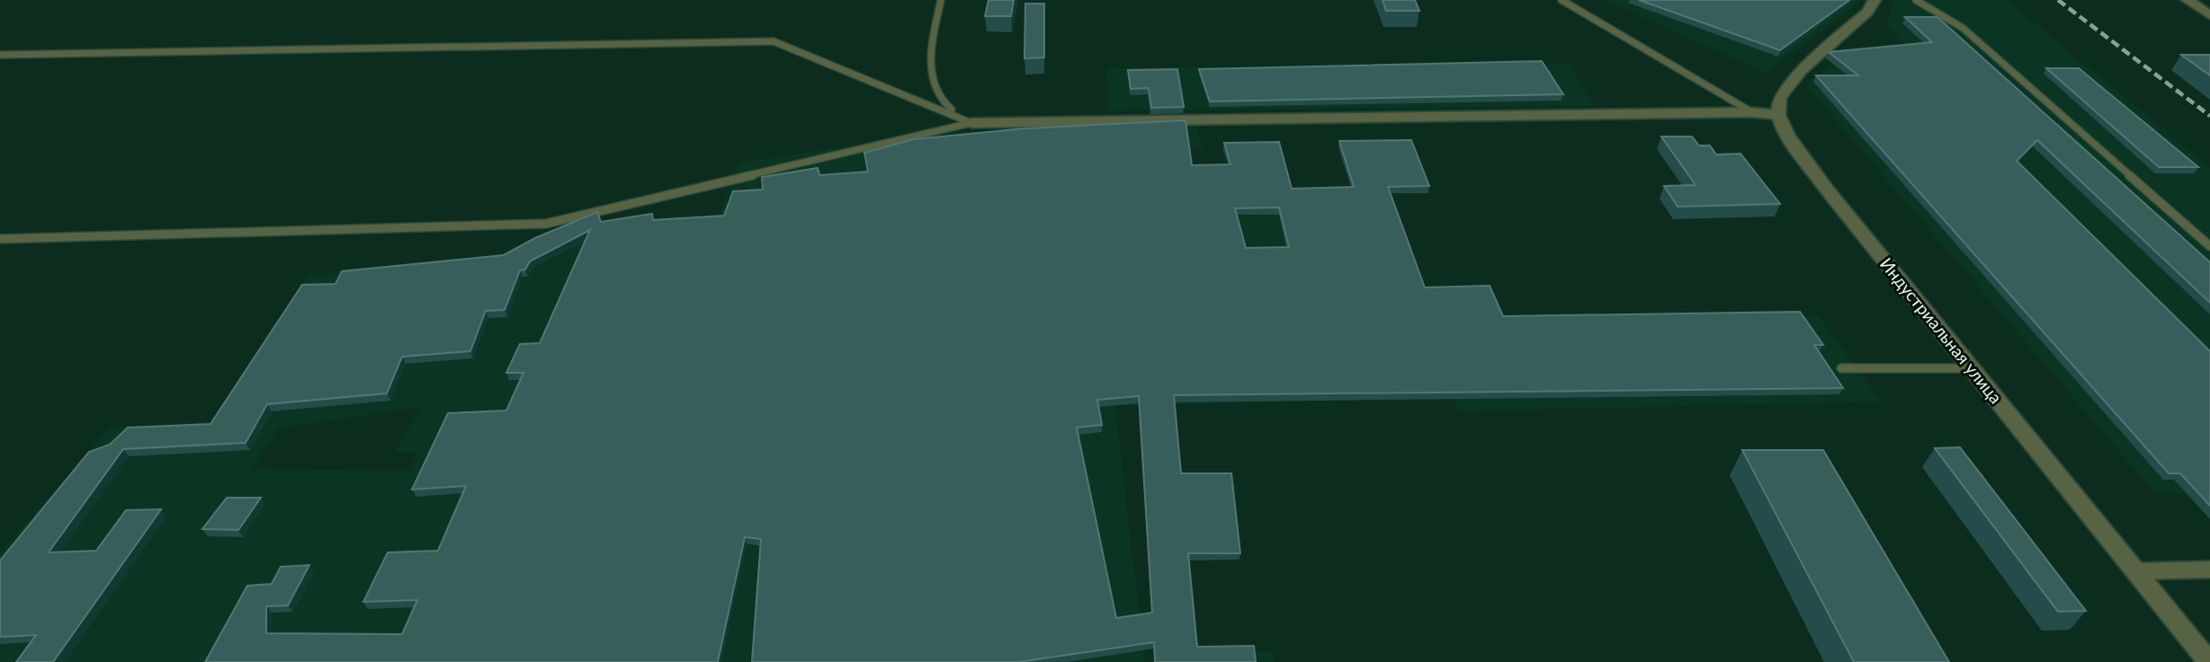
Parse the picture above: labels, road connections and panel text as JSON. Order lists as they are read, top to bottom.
{
  "streets": {
    "street": ["Индустриальная улица"]
  }
}
